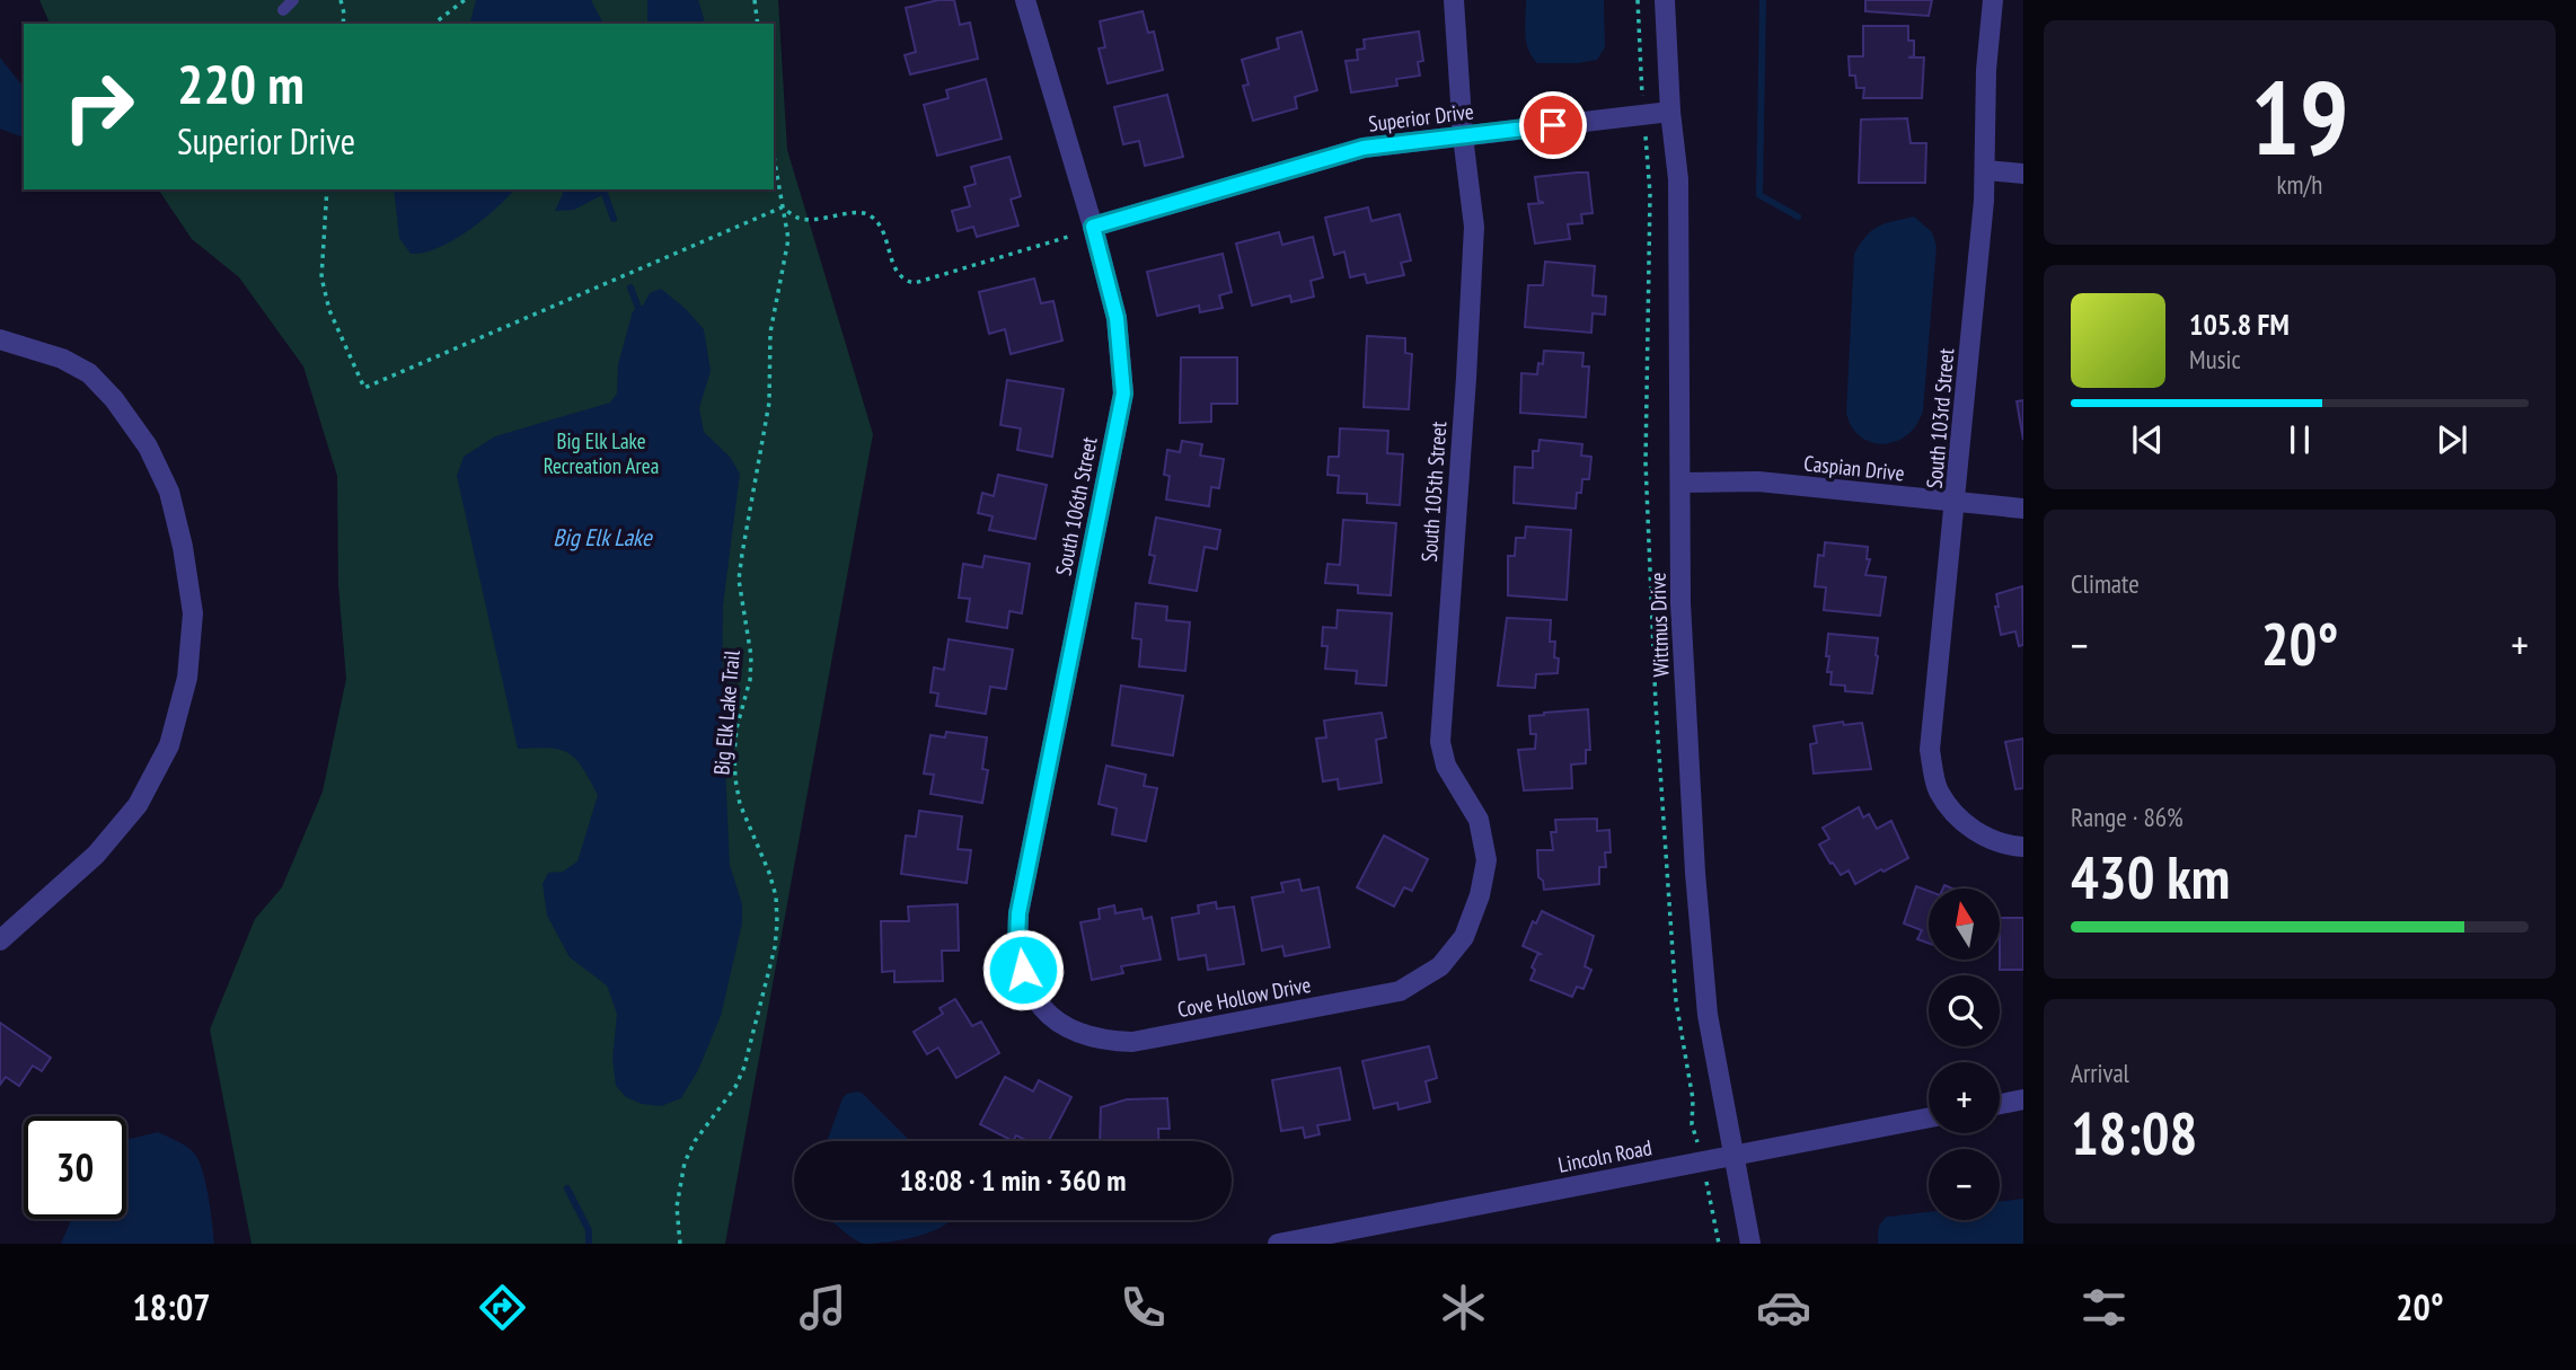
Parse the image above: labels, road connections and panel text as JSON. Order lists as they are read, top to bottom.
{
  "streets": {
    "street": [
      "Superior Drive",
      "South 103rd Street",
      "Caspian Drive",
      "South 105th Street",
      "South 106th Street",
      "Wittmus Drive",
      "Cove Hollow Drive",
      "Lincoln Road"
    ],
    "path": ["Big Elk Lake Trail"]
  },
  "crossings": [
    ["Superior Drive", "South 105th Street"],
    ["Superior Drive", "South 106th Street"],
    ["Superior Drive", "Wittmus Drive"],
    ["South 103rd Street", "Caspian Drive"],
    ["Caspian Drive", "Wittmus Drive"],
    ["South 105th Street", "Cove Hollow Drive"],
    ["South 106th Street", "Cove Hollow Drive"],
    ["Wittmus Drive", "Lincoln Road"]
  ],
  "water": ["Big Elk Lake"],
  "parks": ["Big Elk Lake Recreation Area"],
  "north": "top",
  "page": {
    "tile": [
      ["19", "km/h"],
      "Climate",
      ["Range · 86%", "430 km"],
      ["Arrival", "18:08"]
    ],
    "turn": ["220 m", "Superior Drive"],
    "song": ["105.8 FM", "Music"],
    "heat": ["−", "20°", "+"],
    "map_buttons": ["+", "−"],
    "limit": "30",
    "trip": "18:08 · 1 min · 360 m",
    "tabs": ["18:07", "20°"]
  }
}
